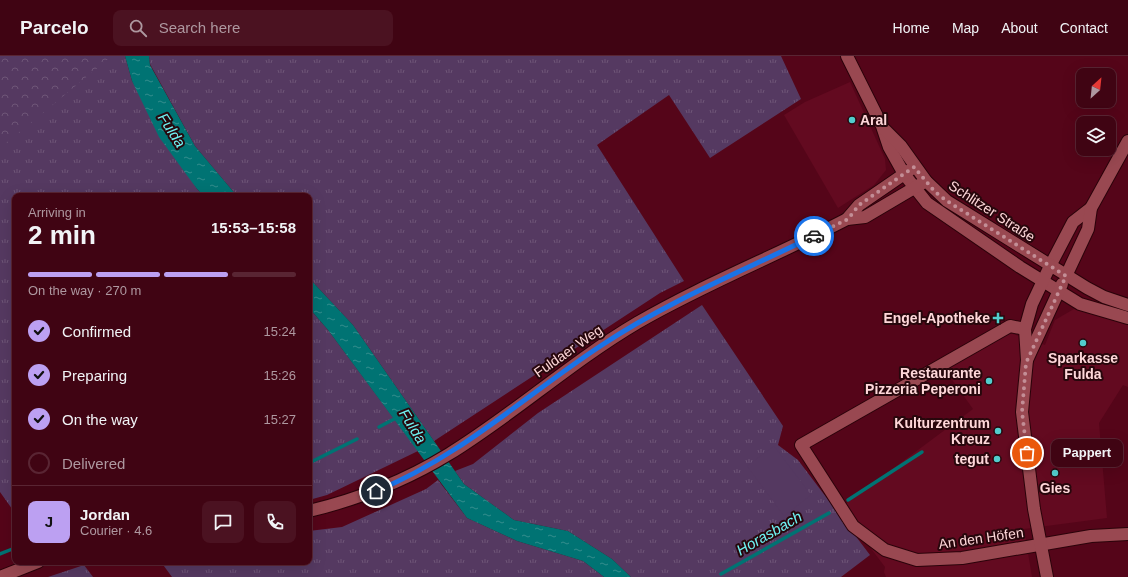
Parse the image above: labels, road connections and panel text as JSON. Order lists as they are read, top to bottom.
{
  "streets": {
    "main road": ["Schlitzer Straße", "Fuldaer Weg", "An den Höfen"]
  },
  "crossings": [
    ["Schlitzer Straße", "Fuldaer Weg"]
  ],
  "water": ["Fulda", "Horasbach"],
  "places": {
    "other": [
      "Aral",
      "Sparkasse Fulda",
      "Restaurante Pizzeria Peperoni",
      "Kulturzentrum Kreuz",
      "Pappert",
      "tegut",
      "Gies"
    ],
    "health": ["Engel-Apotheke"]
  },
  "north": "top right",
  "page": {
    "header": "Parcelo",
    "search": "Search here",
    "nav": [
      "Home",
      "Map",
      "About",
      "Contact"
    ],
    "heading": ["2 min", "Arriving in", "15:53–15:58"],
    "panel": ["Jordan", "Courier · 4.6"],
    "bar": "On the way · 270 m",
    "list": [
      ["Confirmed", "15:24"],
      ["Preparing", "15:26"],
      ["On the way", "15:27"],
      "Delivered"
    ],
    "bubble": "Pappert",
    "round": "J"
  }
}
